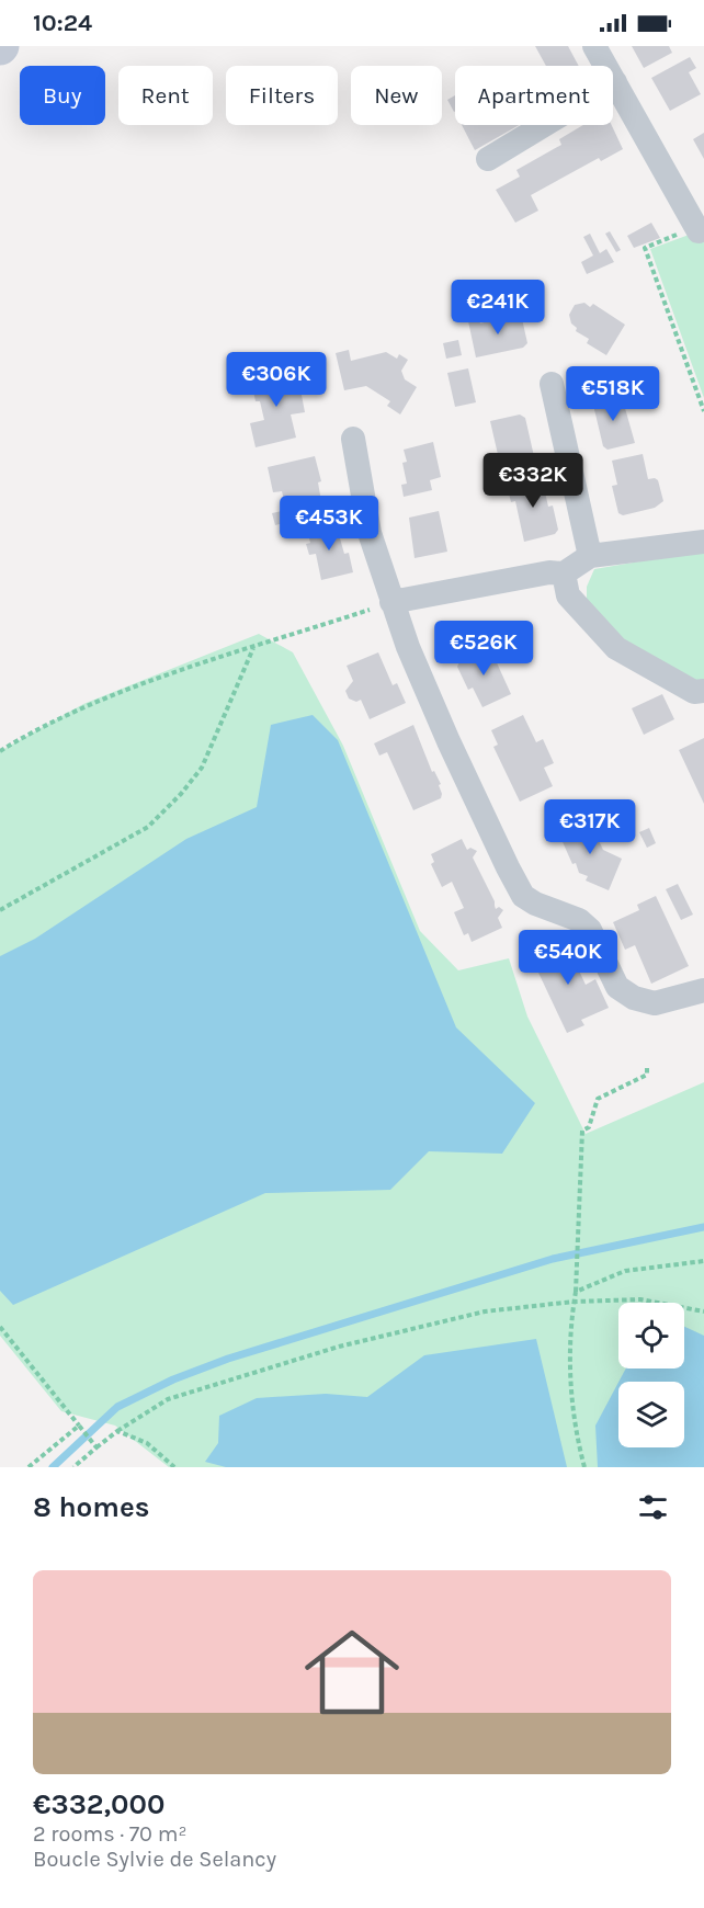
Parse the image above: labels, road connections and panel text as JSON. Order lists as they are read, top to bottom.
{
  "page": {
    "status": "10:24",
    "chip": [
      "Buy",
      "Rent",
      "Filters",
      "New",
      "Apartment"
    ],
    "price": [
      "€241K",
      "€306K",
      "€518K",
      "€332K",
      "€453K",
      "€526K",
      "€317K",
      "€540K"
    ],
    "heading": "8 homes",
    "list": [
      {
        "name": "€332,000",
        "note": "2 rooms · 70 m² · Boucle Sylvie de Selancy"
      }
    ]
  }
}
